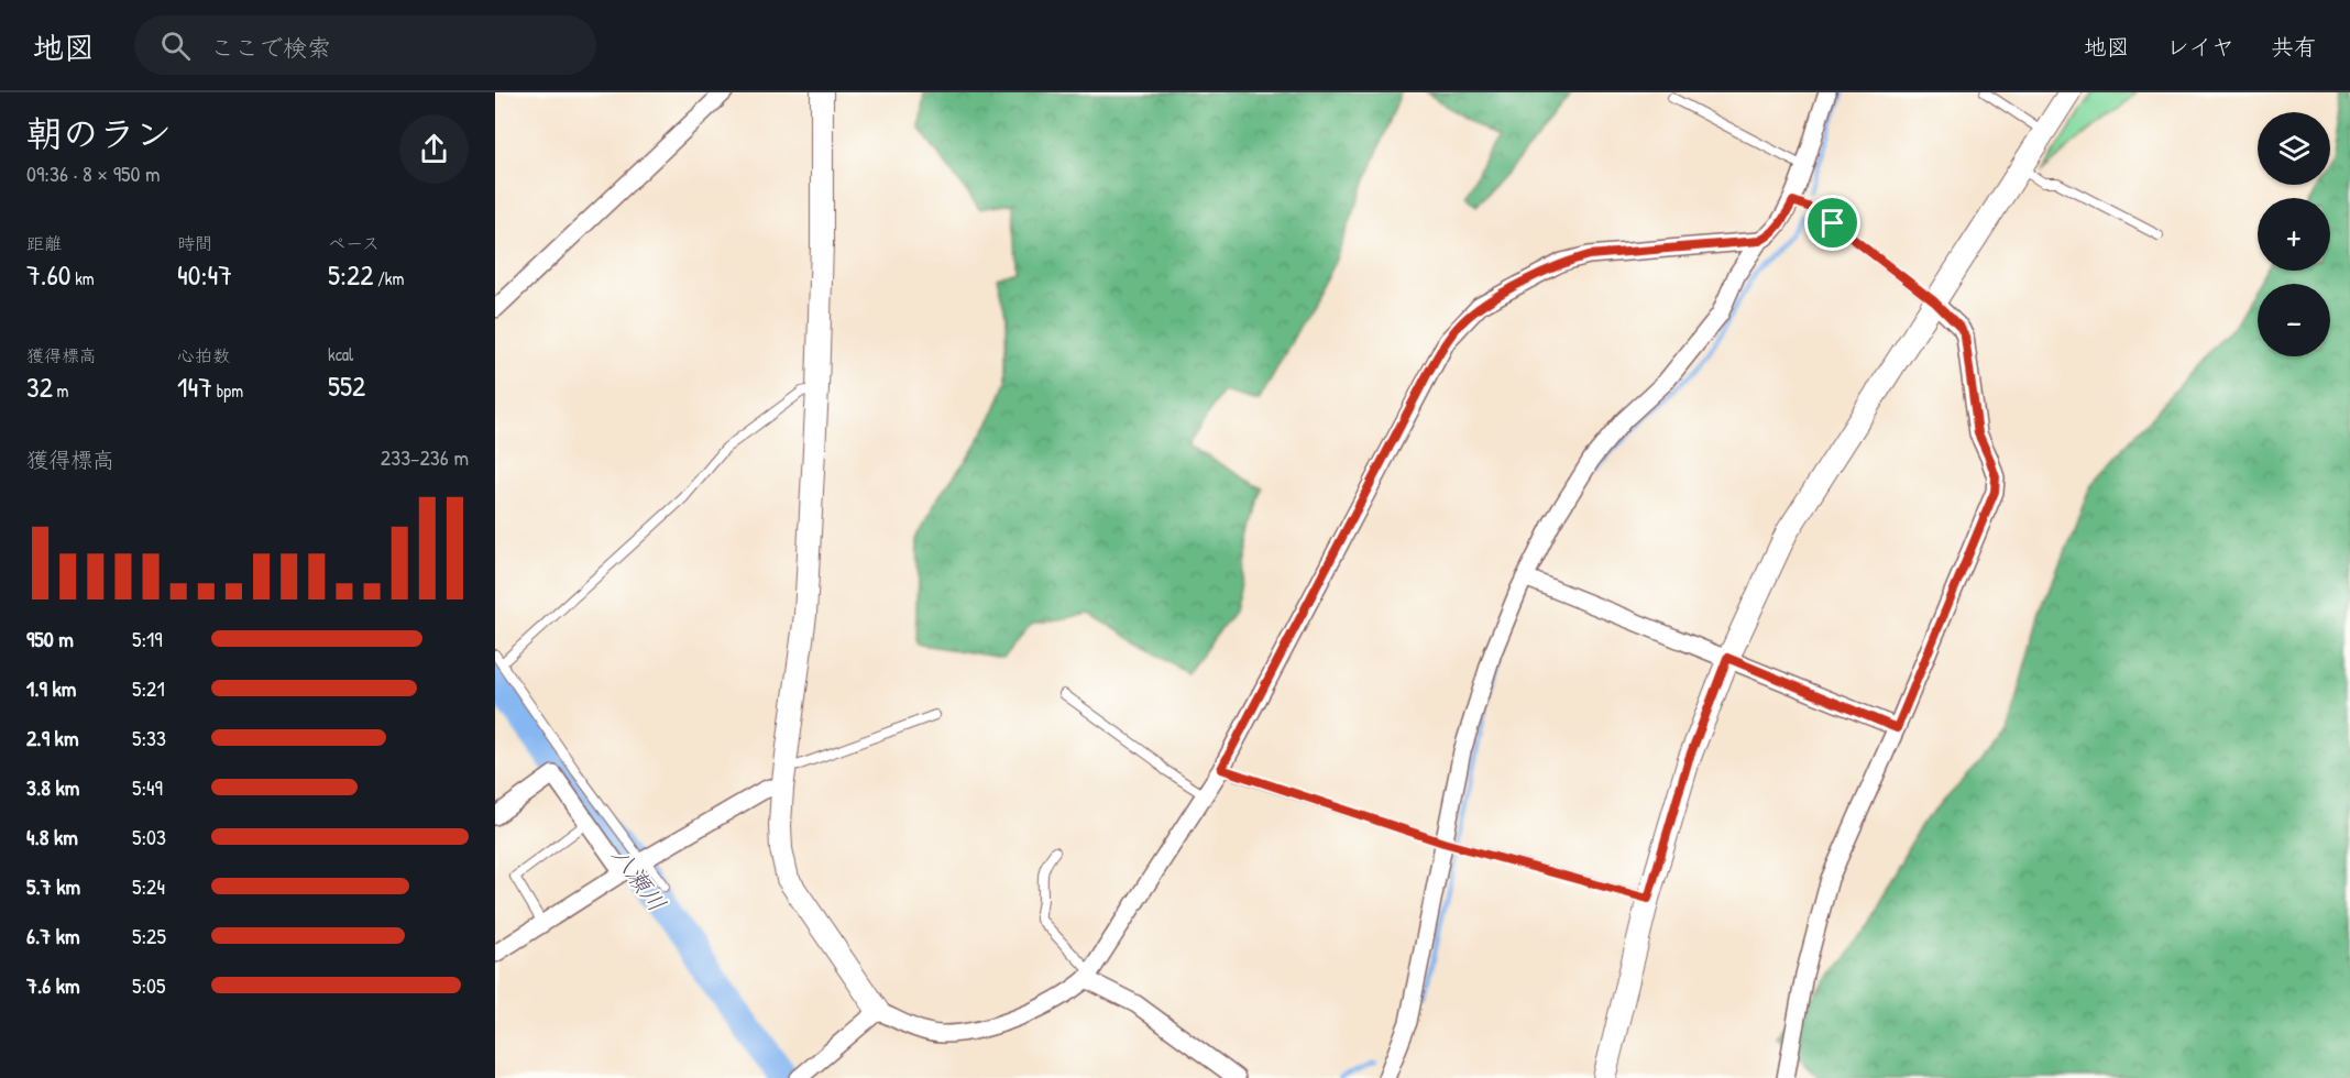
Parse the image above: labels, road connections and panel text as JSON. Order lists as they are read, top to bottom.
{
  "water": ["八瀬川"],
  "page": {
    "header": "地図",
    "search": "ここで検索",
    "nav": ["地図", "レイヤ", "共有"],
    "heading": ["朝のラン", "09:36 · 8 × 950 m"],
    "map_buttons": ["+", "−"],
    "stats": [
      ["距離", "7.60 km"],
      ["時間", "40:47"],
      ["ペース", "5:22 /km"],
      ["獲得標高", "32 m"],
      ["心拍数", "147 bpm"],
      ["kcal", "552"]
    ],
    "chart": ["獲得標高", "233–236 m"],
    "list": [
      {
        "name": "950 m",
        "note": "5:19"
      },
      {
        "name": "1.9 km",
        "note": "5:21"
      },
      {
        "name": "2.9 km",
        "note": "5:33"
      },
      {
        "name": "3.8 km",
        "note": "5:49"
      },
      {
        "name": "4.8 km",
        "note": "5:03"
      },
      {
        "name": "5.7 km",
        "note": "5:24"
      },
      {
        "name": "6.7 km",
        "note": "5:25"
      },
      {
        "name": "7.6 km",
        "note": "5:05"
      }
    ]
  }
}
